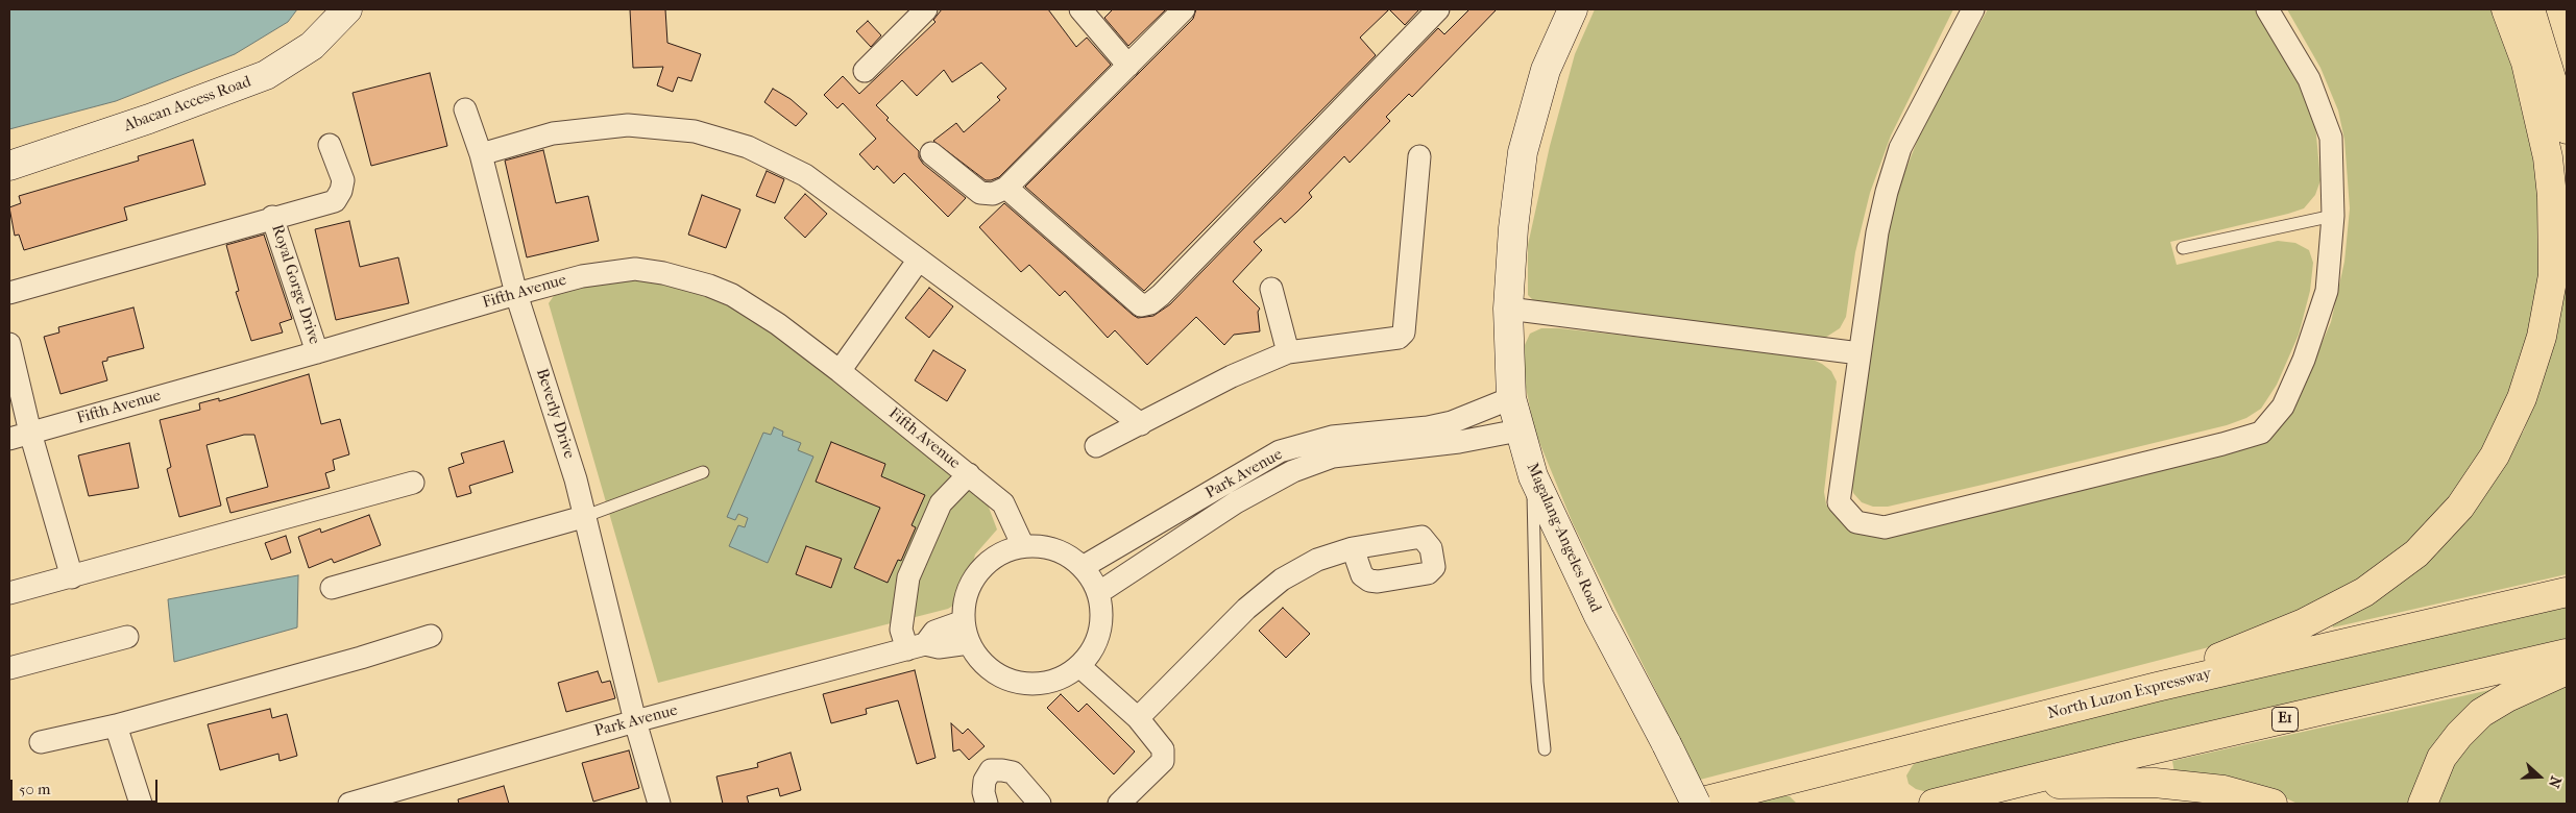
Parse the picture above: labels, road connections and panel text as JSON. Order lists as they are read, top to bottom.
{
  "streets": {
    "highway": ["North Luzon Expressway", "E1"],
    "main road": ["Abacan Access Road", "Magalang-Angeles Road"],
    "street": [
      "Royal Gorge Drive",
      "Fifth Avenue",
      "Beverly Drive",
      "Park Avenue"
    ]
  },
  "crossings": [
    ["Royal Gorge Drive", "Fifth Avenue"],
    ["Fifth Avenue", "Beverly Drive"],
    ["Fifth Avenue", "Park Avenue"],
    ["Beverly Drive", "Park Avenue"],
    ["Park Avenue", "Magalang-Angeles Road"],
    ["Magalang-Angeles Road", "North Luzon Expressway"]
  ],
  "scale_bar": "50 m",
  "north": "right"
}
